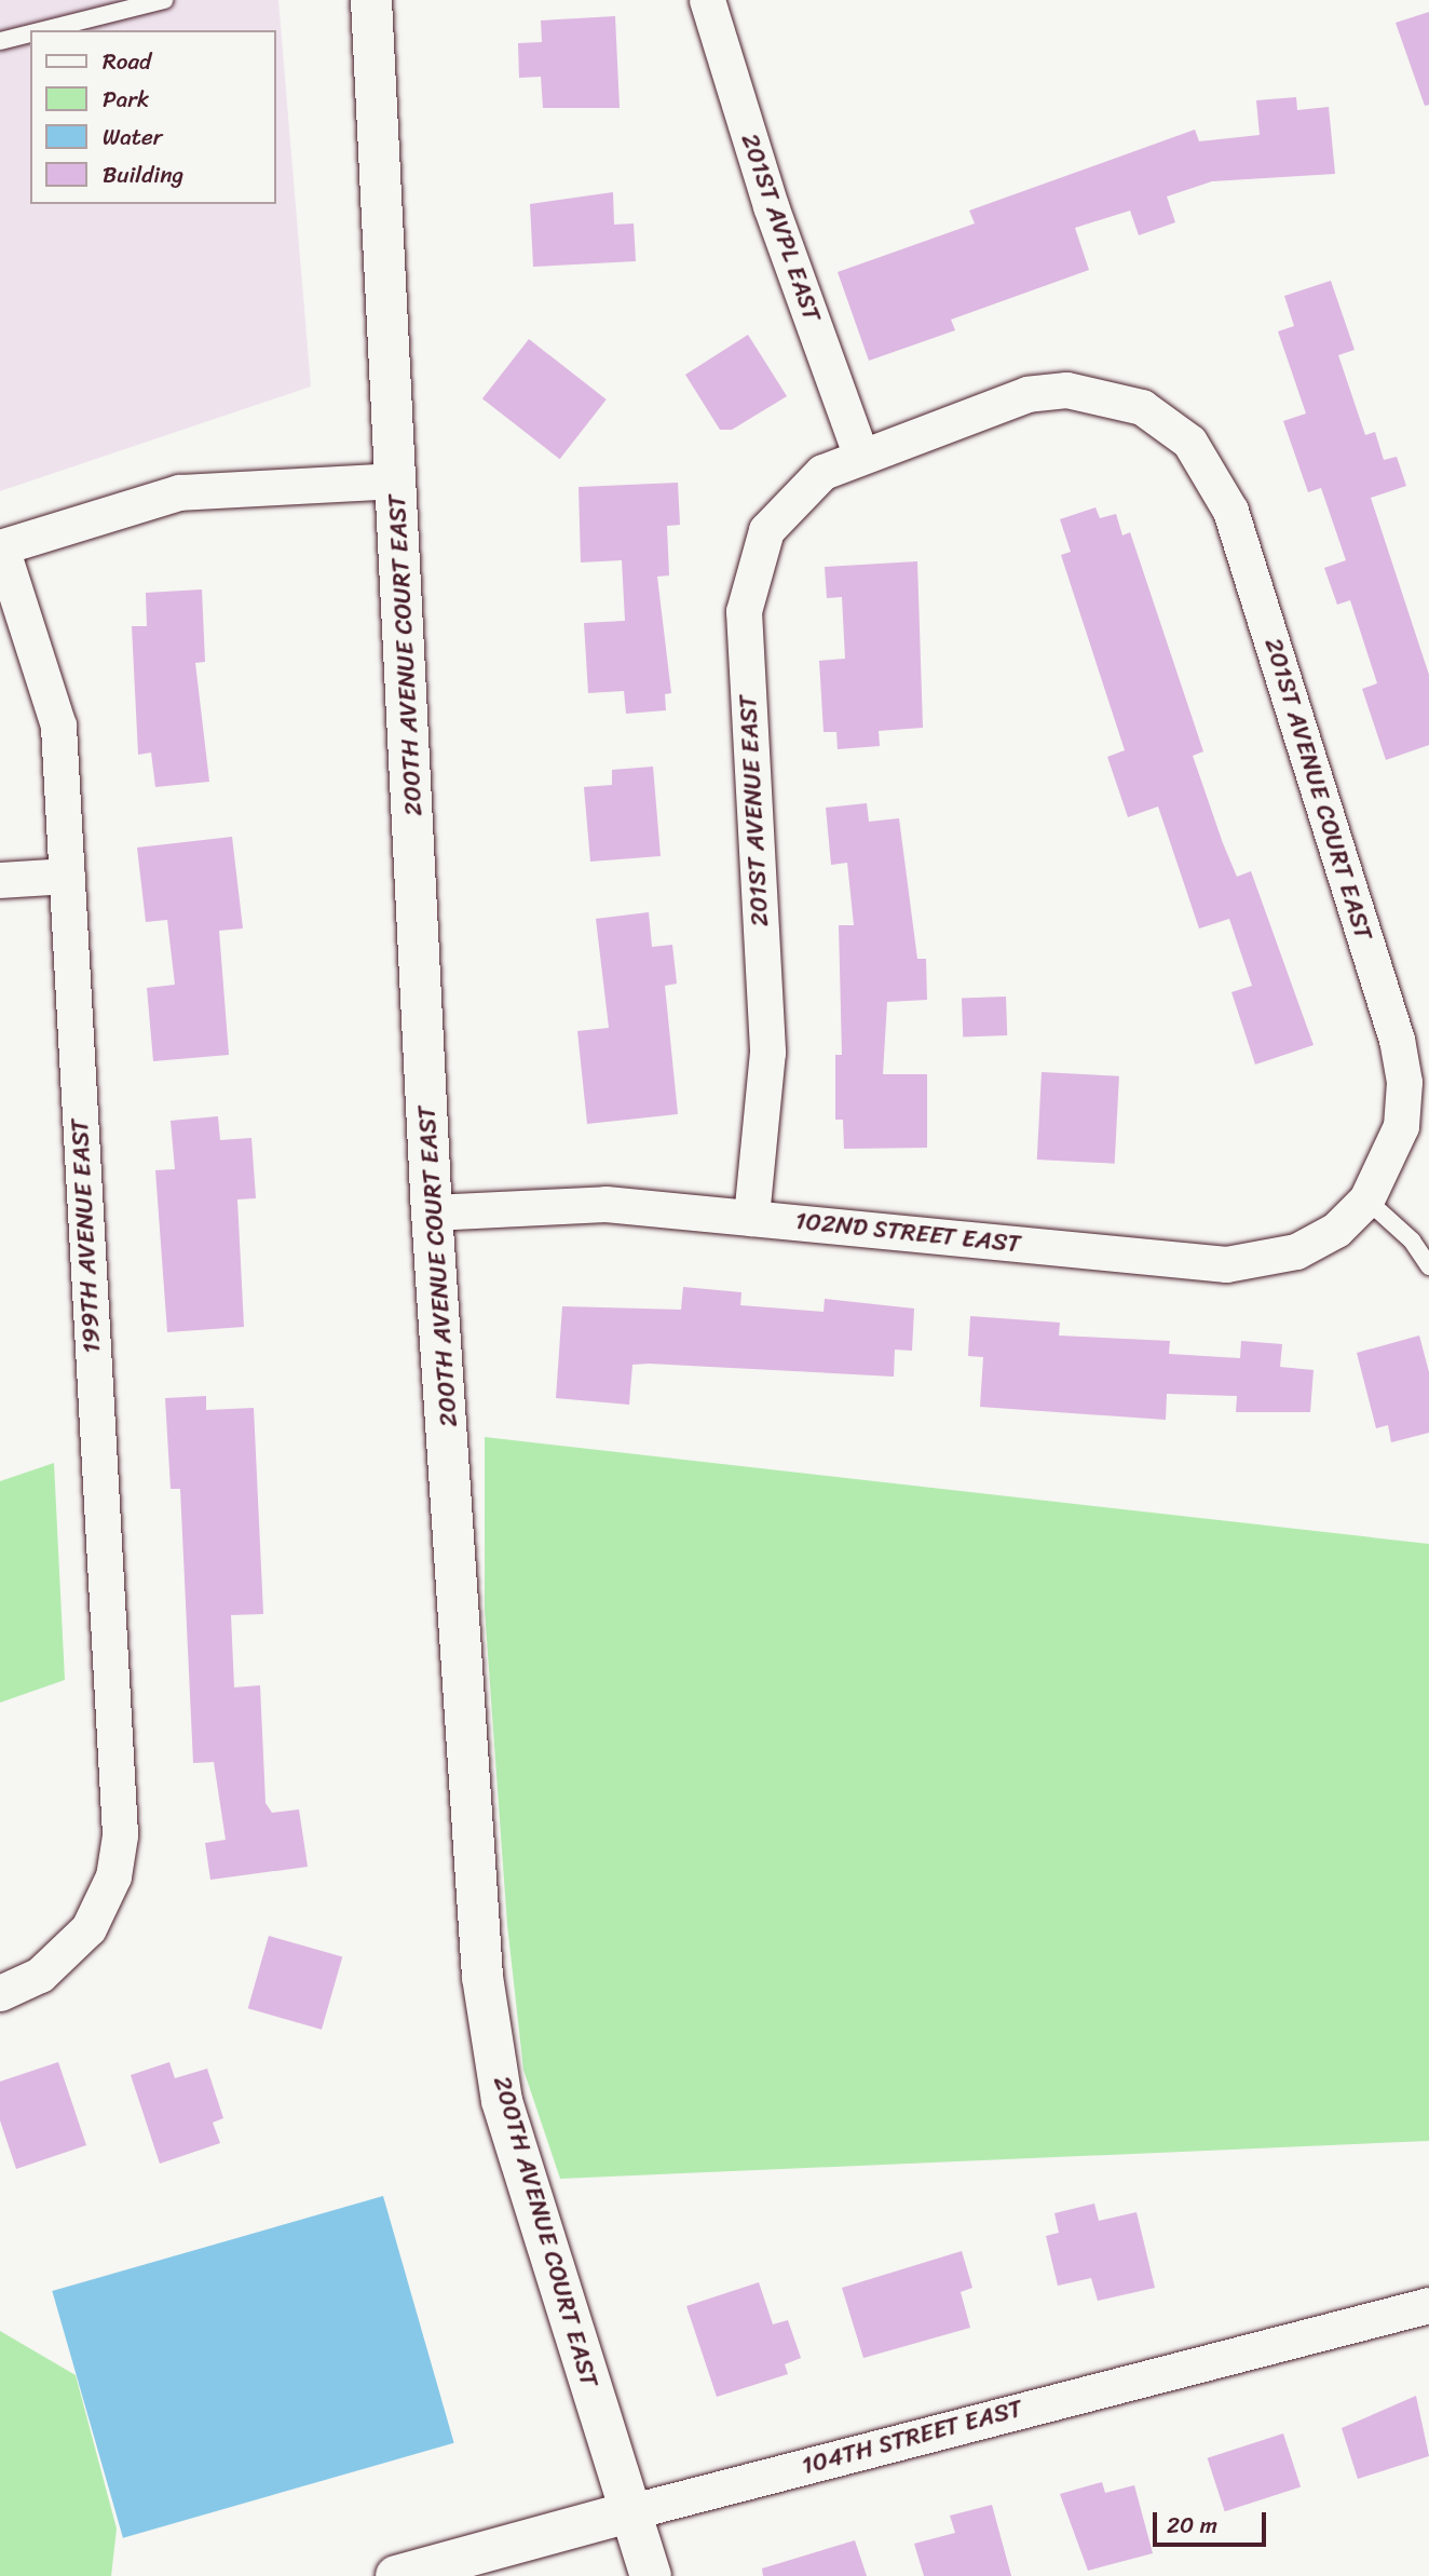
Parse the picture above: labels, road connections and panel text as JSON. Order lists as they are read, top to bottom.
{
  "streets": {
    "main road": ["200TH AVENUE COURT EAST", "104TH STREET EAST"],
    "street": [
      "201ST AVPL EAST",
      "201ST AVENUE COURT EAST",
      "201ST AVENUE EAST",
      "102ND STREET EAST",
      "199TH AVENUE EAST"
    ]
  },
  "crossings": [
    ["201ST AVPL EAST", "201ST AVENUE EAST"],
    ["200TH AVENUE COURT EAST", "102ND STREET EAST"],
    ["200TH AVENUE COURT EAST", "104TH STREET EAST"],
    ["201ST AVENUE COURT EAST", "201ST AVENUE EAST"],
    ["201ST AVENUE COURT EAST", "102ND STREET EAST"],
    ["201ST AVENUE EAST", "102ND STREET EAST"]
  ],
  "legend": [
    "Road",
    "Park",
    "Water",
    "Building"
  ],
  "scale_bar": "20 m"
}
